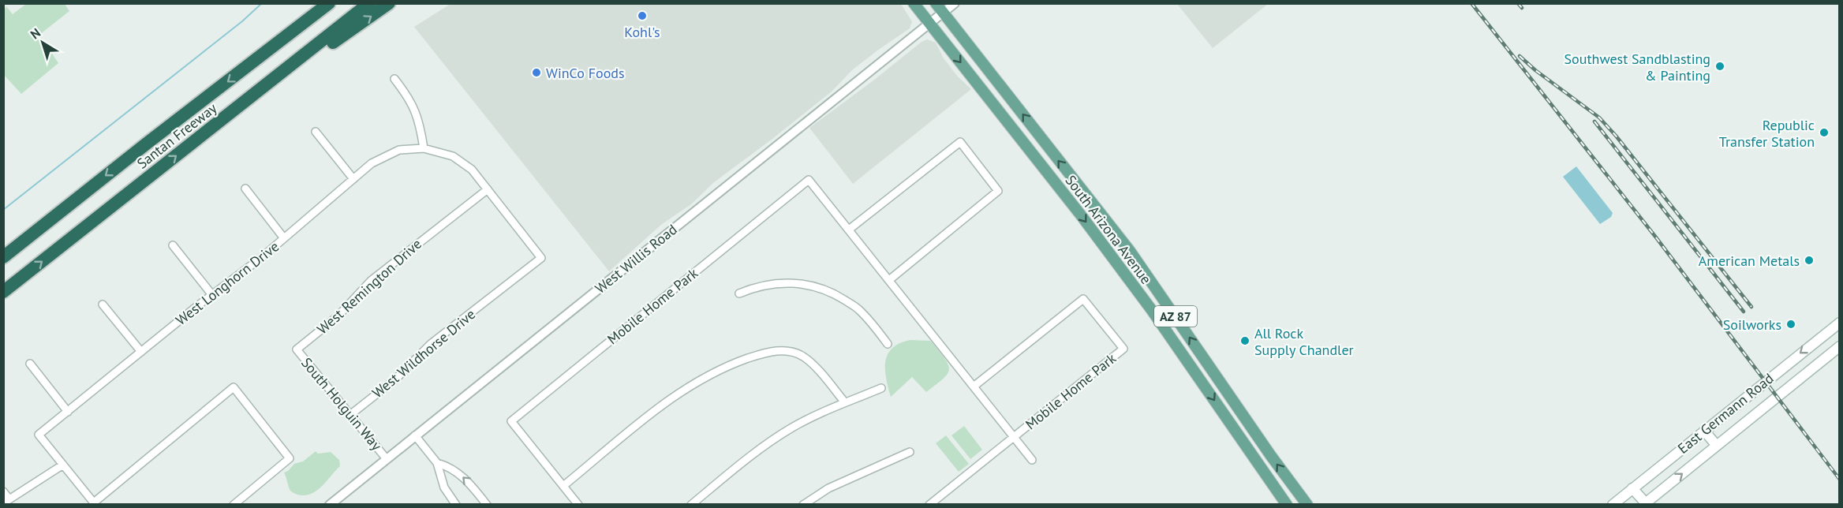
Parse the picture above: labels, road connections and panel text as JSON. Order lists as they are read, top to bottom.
{
  "streets": {
    "highway": ["Santan Freeway"],
    "main road": ["South Arizona Avenue", "AZ 87", "East Germann Road"],
    "street": [
      "West Willis Road",
      "West Longhorn Drive",
      "West Remington Drive",
      "Mobile Home Park",
      "West Wildhorse Drive",
      "South Holguin Way"
    ]
  },
  "crossings": [
    ["South Arizona Avenue", "West Willis Road"],
    ["West Willis Road", "South Holguin Way"],
    ["West Longhorn Drive", "West Remington Drive"],
    ["West Longhorn Drive", "West Wildhorse Drive"],
    ["West Remington Drive", "South Holguin Way"],
    ["West Wildhorse Drive", "South Holguin Way"]
  ],
  "places": [
    "Kohl's",
    "Southwest Sandblasting & Painting",
    "WinCo Foods",
    "Republic Transfer Station",
    "American Metals",
    "Soilworks",
    "All Rock Supply Chandler"
  ],
  "north": "top left"
}
